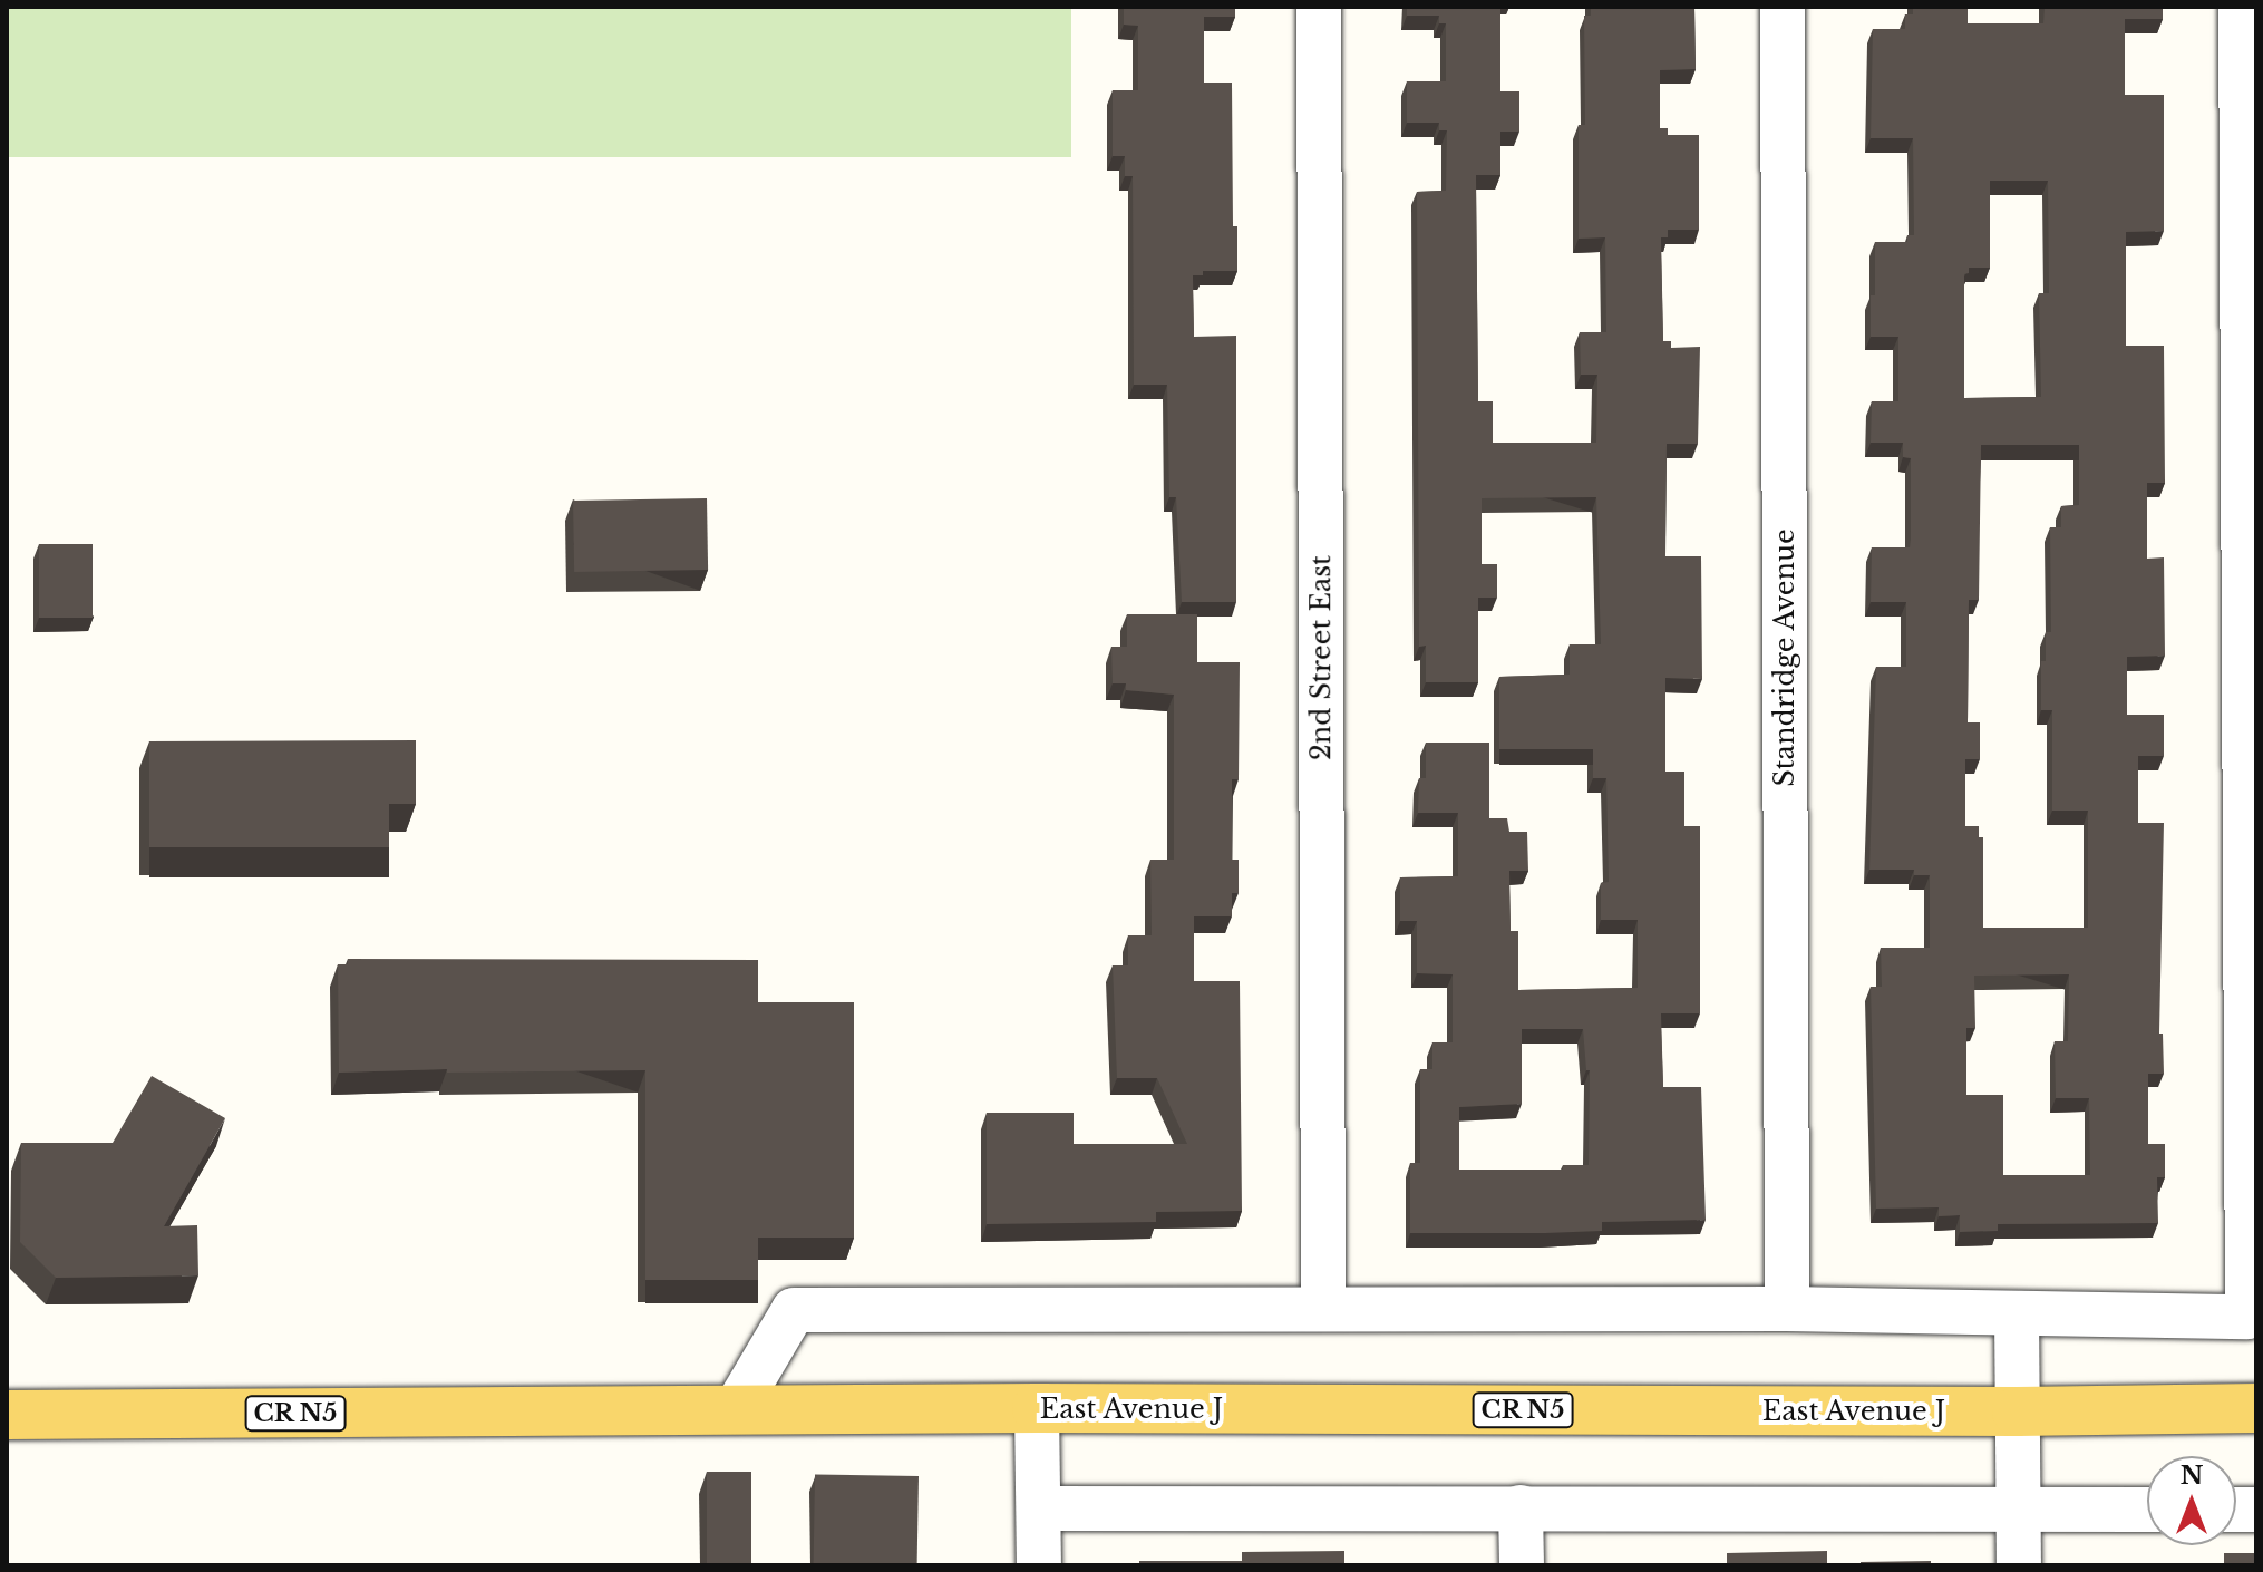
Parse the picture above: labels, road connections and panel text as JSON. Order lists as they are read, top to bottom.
{
  "streets": {
    "main road": ["East Avenue J", "CR N5"],
    "street": ["2nd Street East", "Standridge Avenue"]
  },
  "north": "top"
}
